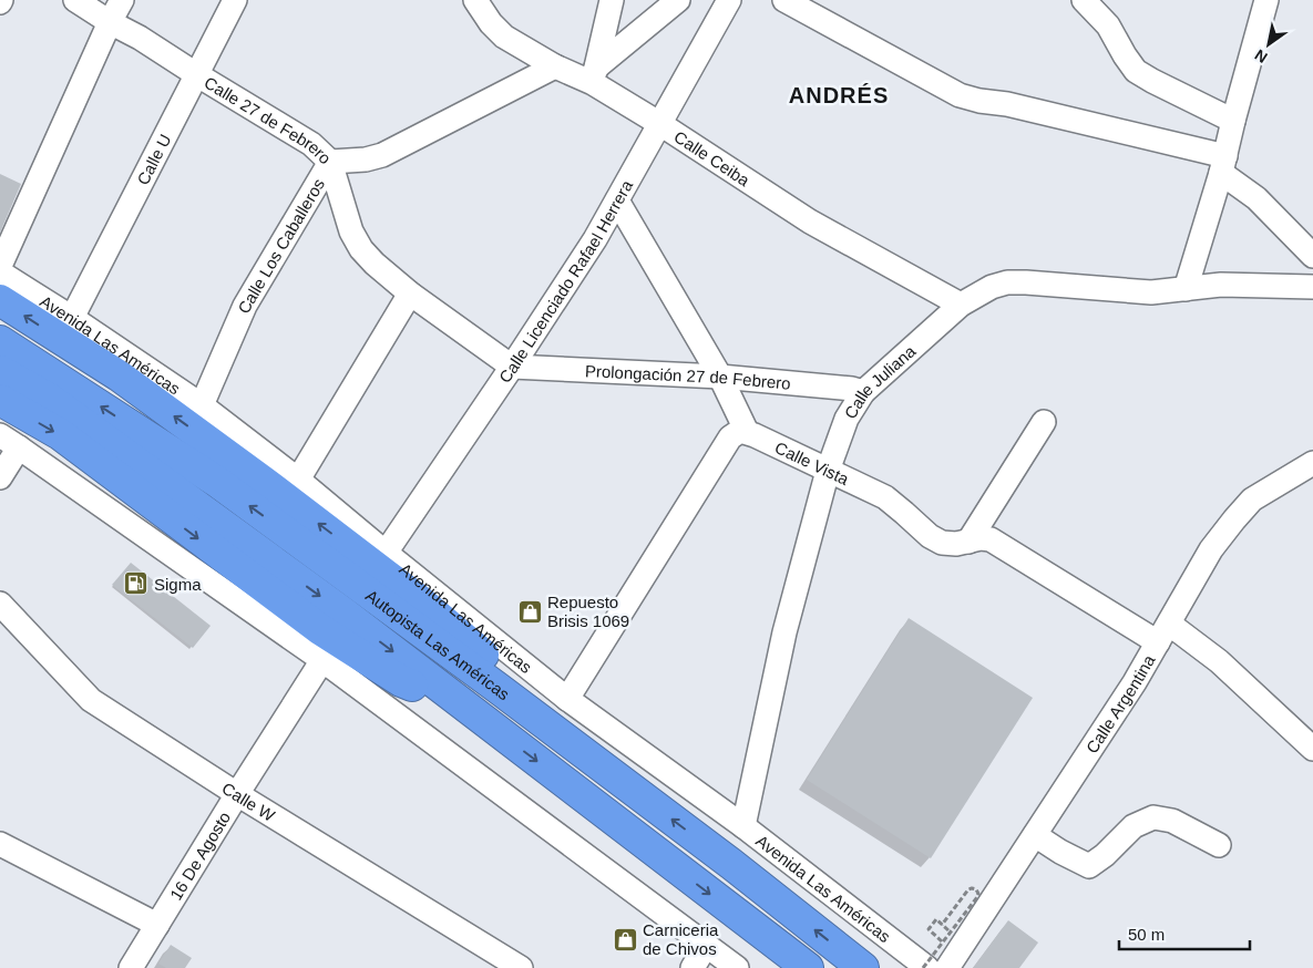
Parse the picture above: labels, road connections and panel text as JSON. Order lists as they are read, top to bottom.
{
  "streets": {
    "highway": ["Autopista Las Américas"],
    "street": [
      "Calle 27 de Febrero",
      "Calle Ceiba",
      "Calle U",
      "Calle Los Caballeros",
      "Calle Licenciado Rafael Herrera",
      "Avenida Las Américas",
      "Prolongación 27 de Febrero",
      "Calle Juliana",
      "Calle Vista",
      "Calle Argentina",
      "Calle W",
      "16 De Agosto"
    ]
  },
  "crossings": [
    ["Calle 27 de Febrero", "Calle U"],
    ["Calle 27 de Febrero", "Calle Los Caballeros"],
    ["Calle 27 de Febrero", "Calle Licenciado Rafael Herrera"],
    ["Calle 27 de Febrero", "Prolongación 27 de Febrero"],
    ["Calle Ceiba", "Calle Los Caballeros"],
    ["Calle Ceiba", "Calle Licenciado Rafael Herrera"],
    ["Calle Ceiba", "Calle Juliana"],
    ["Calle U", "Avenida Las Américas"],
    ["Calle Los Caballeros", "Avenida Las Américas"],
    ["Calle Licenciado Rafael Herrera", "Avenida Las Américas"],
    ["Calle Licenciado Rafael Herrera", "Prolongación 27 de Febrero"],
    ["Avenida Las Américas", "Calle Juliana"],
    ["Prolongación 27 de Febrero", "Calle Juliana"],
    ["Calle Juliana", "Calle Vista"],
    ["Calle Vista", "Calle Argentina"],
    ["Calle W", "16 De Agosto"]
  ],
  "districts": ["ANDRÉS"],
  "places": {
    "fuel station": ["Sigma"],
    "shop": ["Repuesto Brisis 1069", "Carniceria de Chivos"]
  },
  "scale_bar": "50 m",
  "north": "bottom left"
}
